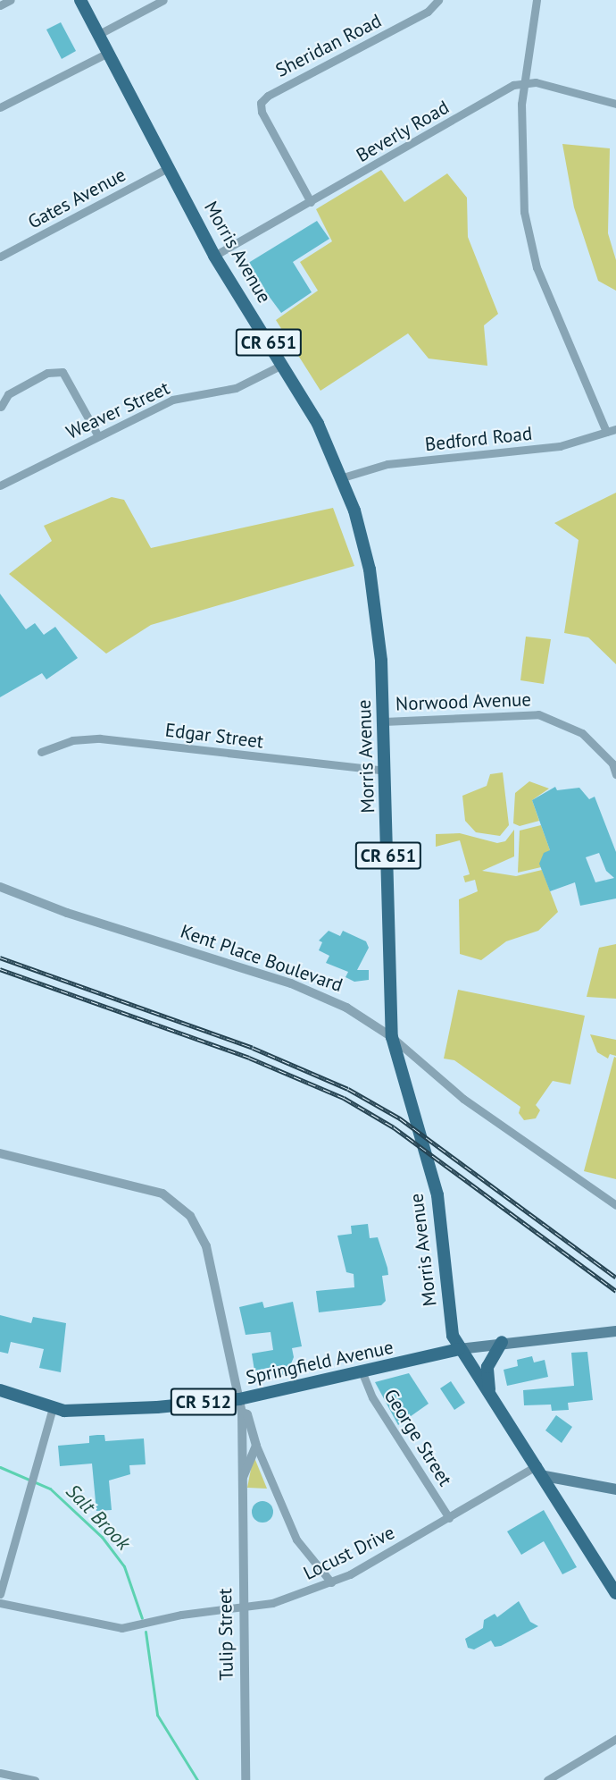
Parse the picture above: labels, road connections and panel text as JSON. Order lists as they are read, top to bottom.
{
  "streets": {
    "main road": [
      "Morris Avenue",
      "CR 651",
      "Springfield Avenue",
      "CR 512"
    ],
    "street": [
      "Sheridan Road",
      "Beverly Road",
      "Gates Avenue",
      "Weaver Street",
      "Bedford Road",
      "Norwood Avenue",
      "Edgar Street",
      "Kent Place Boulevard",
      "George Street",
      "Locust Drive",
      "Tulip Street"
    ]
  },
  "crossings": [
    ["Sheridan Road", "Beverly Road"],
    ["Beverly Road", "Morris Avenue"],
    ["Gates Avenue", "Morris Avenue"],
    ["Morris Avenue", "Weaver Street"],
    ["Morris Avenue", "Bedford Road"],
    ["Morris Avenue", "Norwood Avenue"],
    ["Morris Avenue", "Edgar Street"],
    ["Morris Avenue", "Kent Place Boulevard"],
    ["Morris Avenue", "Springfield Avenue"],
    ["Morris Avenue", "Locust Drive"],
    ["Springfield Avenue", "George Street"],
    ["Springfield Avenue", "Tulip Street"],
    ["George Street", "Locust Drive"],
    ["Locust Drive", "Tulip Street"]
  ],
  "water": ["Salt Brook"]
}
